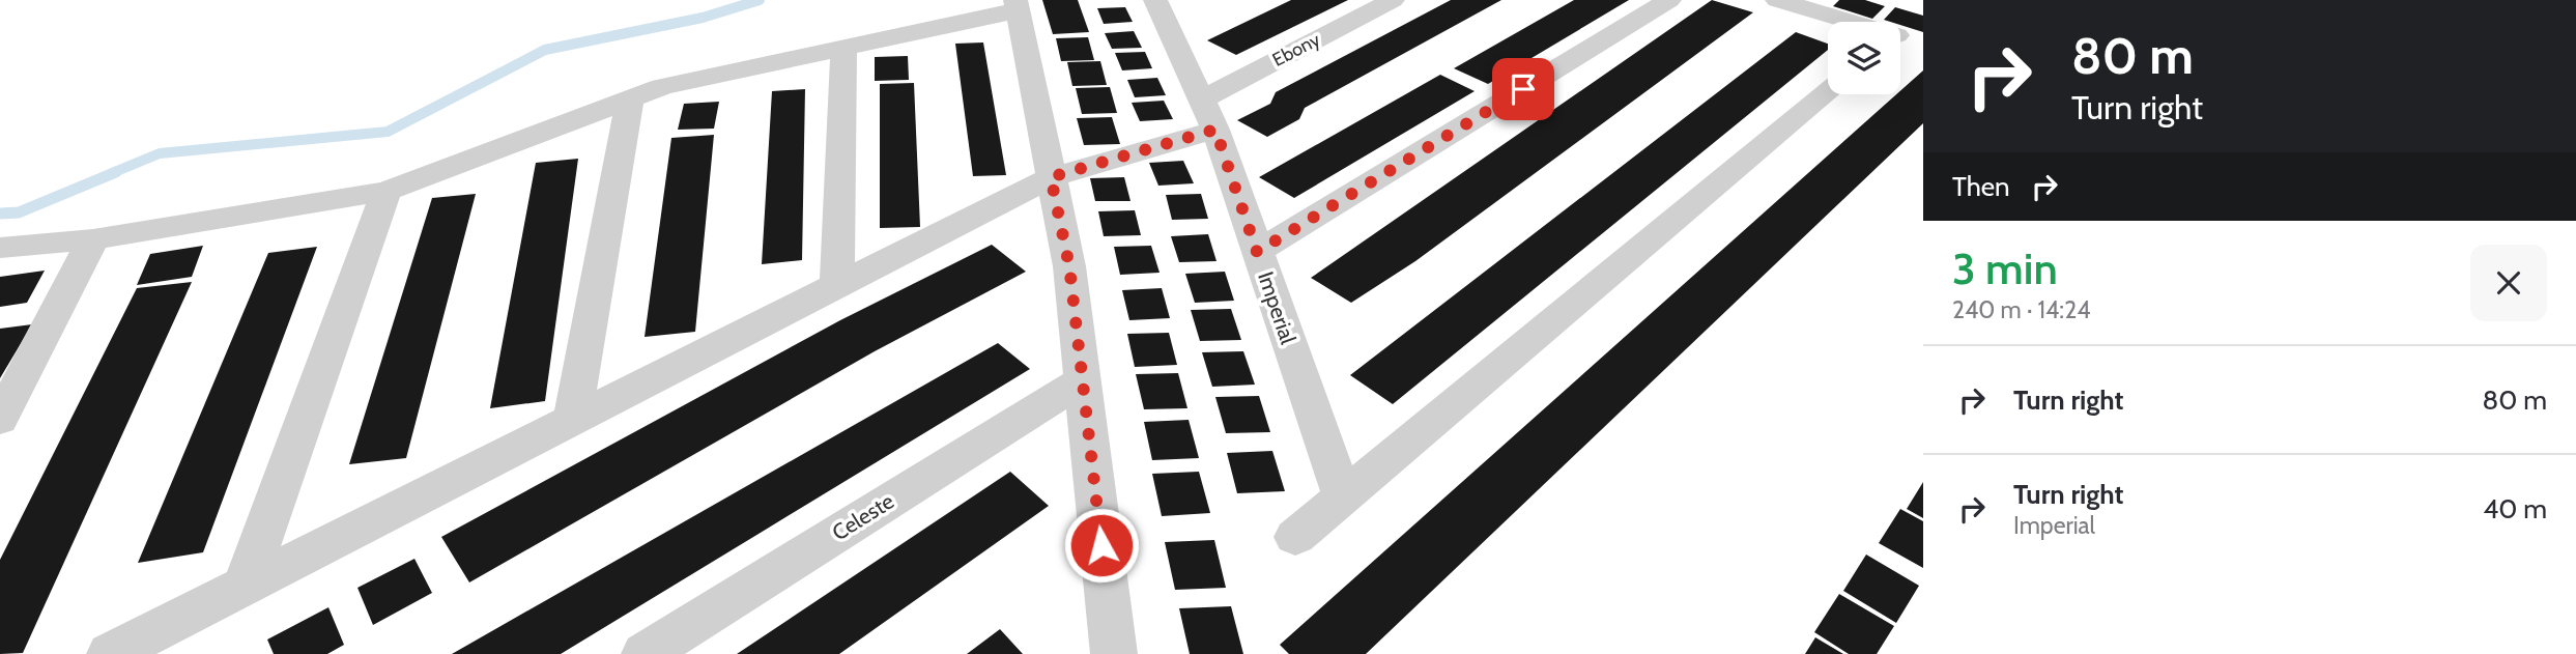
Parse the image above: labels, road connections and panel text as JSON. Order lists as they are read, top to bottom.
{
  "streets": {
    "street": ["Ebony", "Imperial", "Celeste"]
  },
  "crossings": [
    ["Ebony", "Imperial"]
  ],
  "page": {
    "turn": ["80 m", "Turn right"],
    "then": "Then",
    "heading": ["3 min", "240 m · 14:24"],
    "list": [
      {
        "name": "Turn right",
        "value": "80 m"
      },
      {
        "name": "Turn right",
        "note": "Imperial",
        "value": "40 m"
      }
    ]
  }
}
